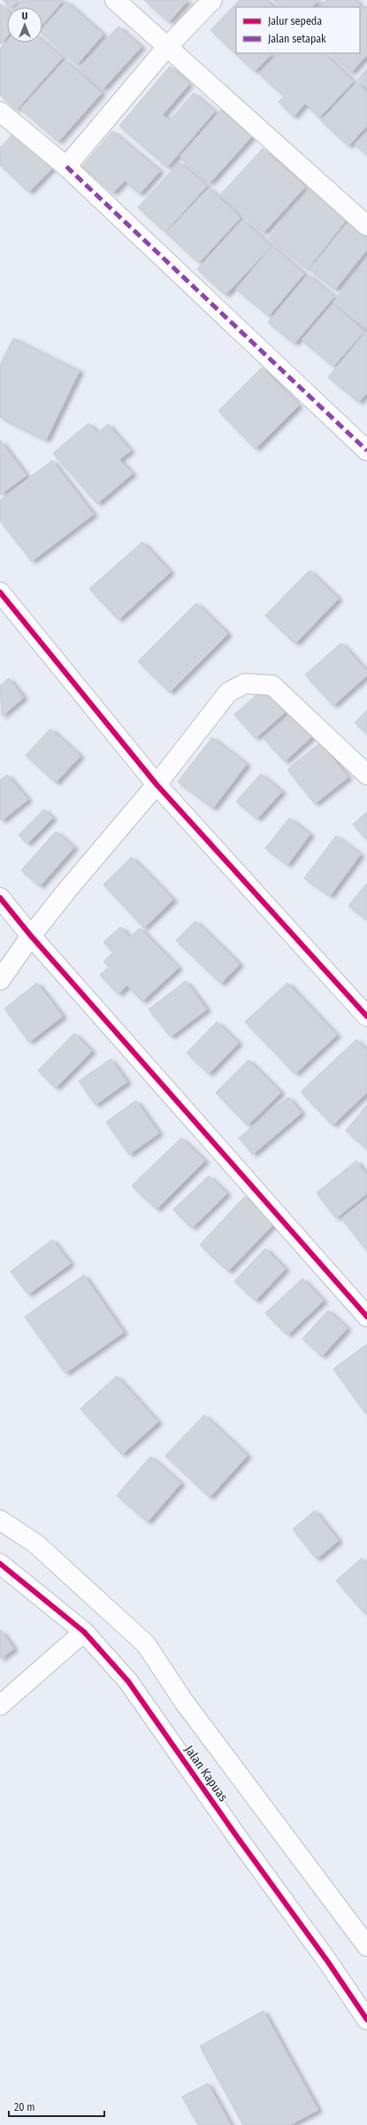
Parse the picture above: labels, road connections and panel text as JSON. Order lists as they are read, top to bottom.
{
  "streets": {
    "street": ["Jalan Kapuas"]
  },
  "legend": ["Jalur sepeda", "Jalan setapak"],
  "scale_bar": "20 m",
  "north": "top"
}
